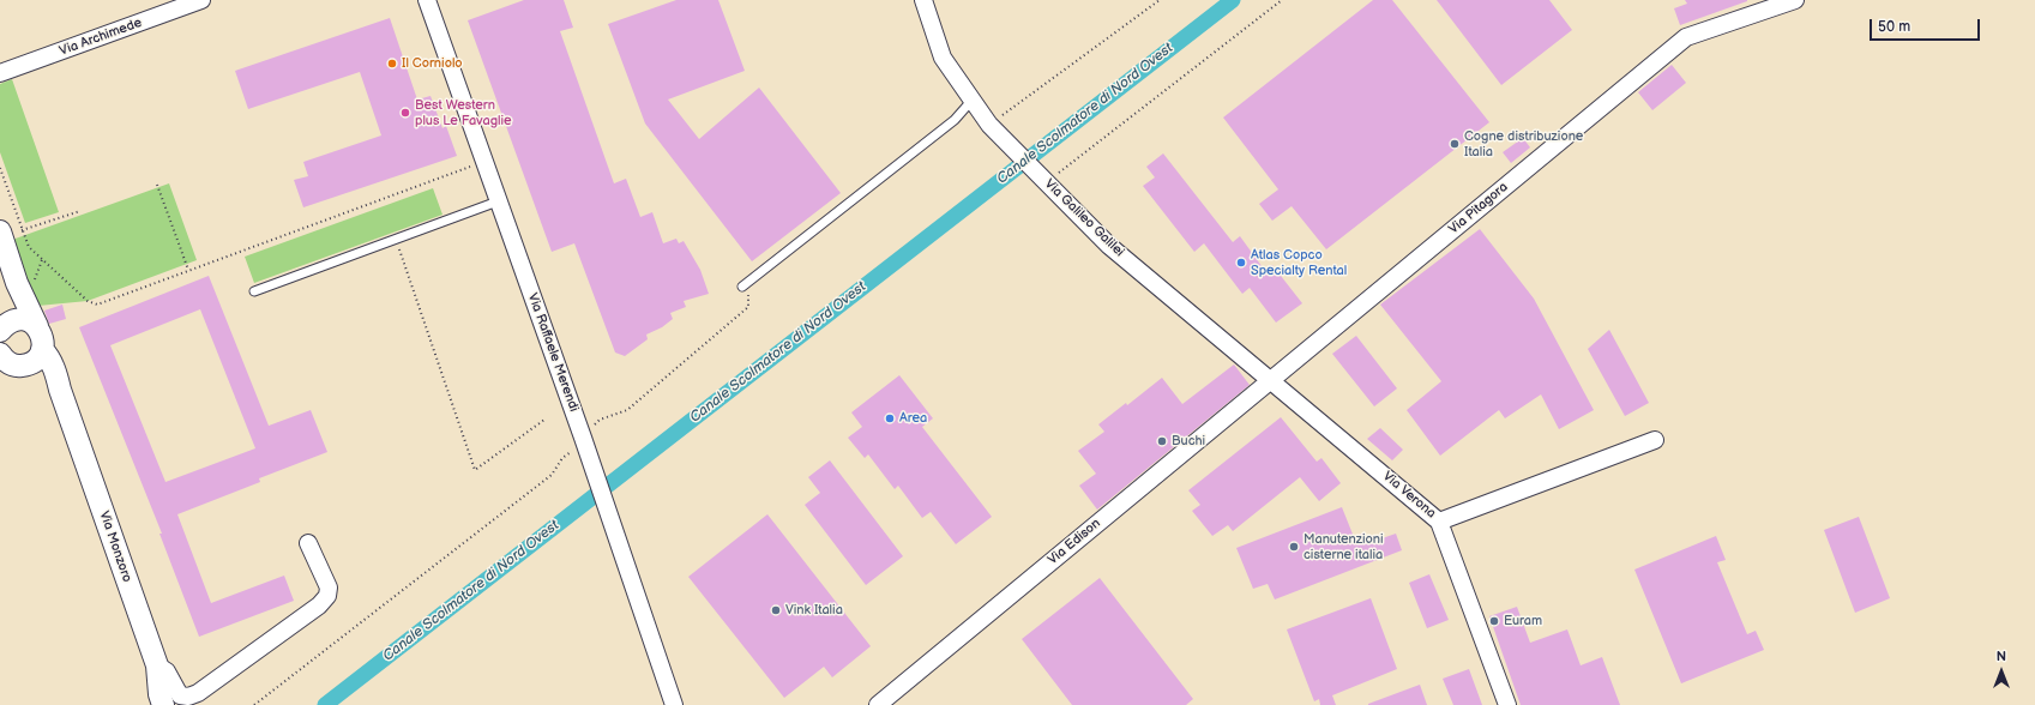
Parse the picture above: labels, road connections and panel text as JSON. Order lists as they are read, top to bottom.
{
  "streets": {
    "street": [
      "Via Archimede",
      "Via Pitagora",
      "Via Galileo Galilei",
      "Via Raffaele Merendi",
      "Via Verona",
      "Via Edison",
      "Via Monzoro"
    ]
  },
  "crossings": [
    ["Via Pitagora", "Via Galileo Galilei"],
    ["Via Pitagora", "Via Verona"],
    ["Via Pitagora", "Via Edison"],
    ["Via Galileo Galilei", "Via Verona"],
    ["Via Galileo Galilei", "Via Edison"],
    ["Via Verona", "Via Edison"]
  ],
  "water": ["Canale Scolmatore di Nord Ovest"],
  "places": [
    "Il Corniolo",
    "Best Western plus Le Favaglie",
    "Cogne distribuzione Italia",
    "Atlas Copco Specialty Rental",
    "Area",
    "Buchi",
    "Manutenzioni cisterne italia",
    "Vink Italia",
    "Euram"
  ],
  "scale_bar": "50 m",
  "north": "top"
}
